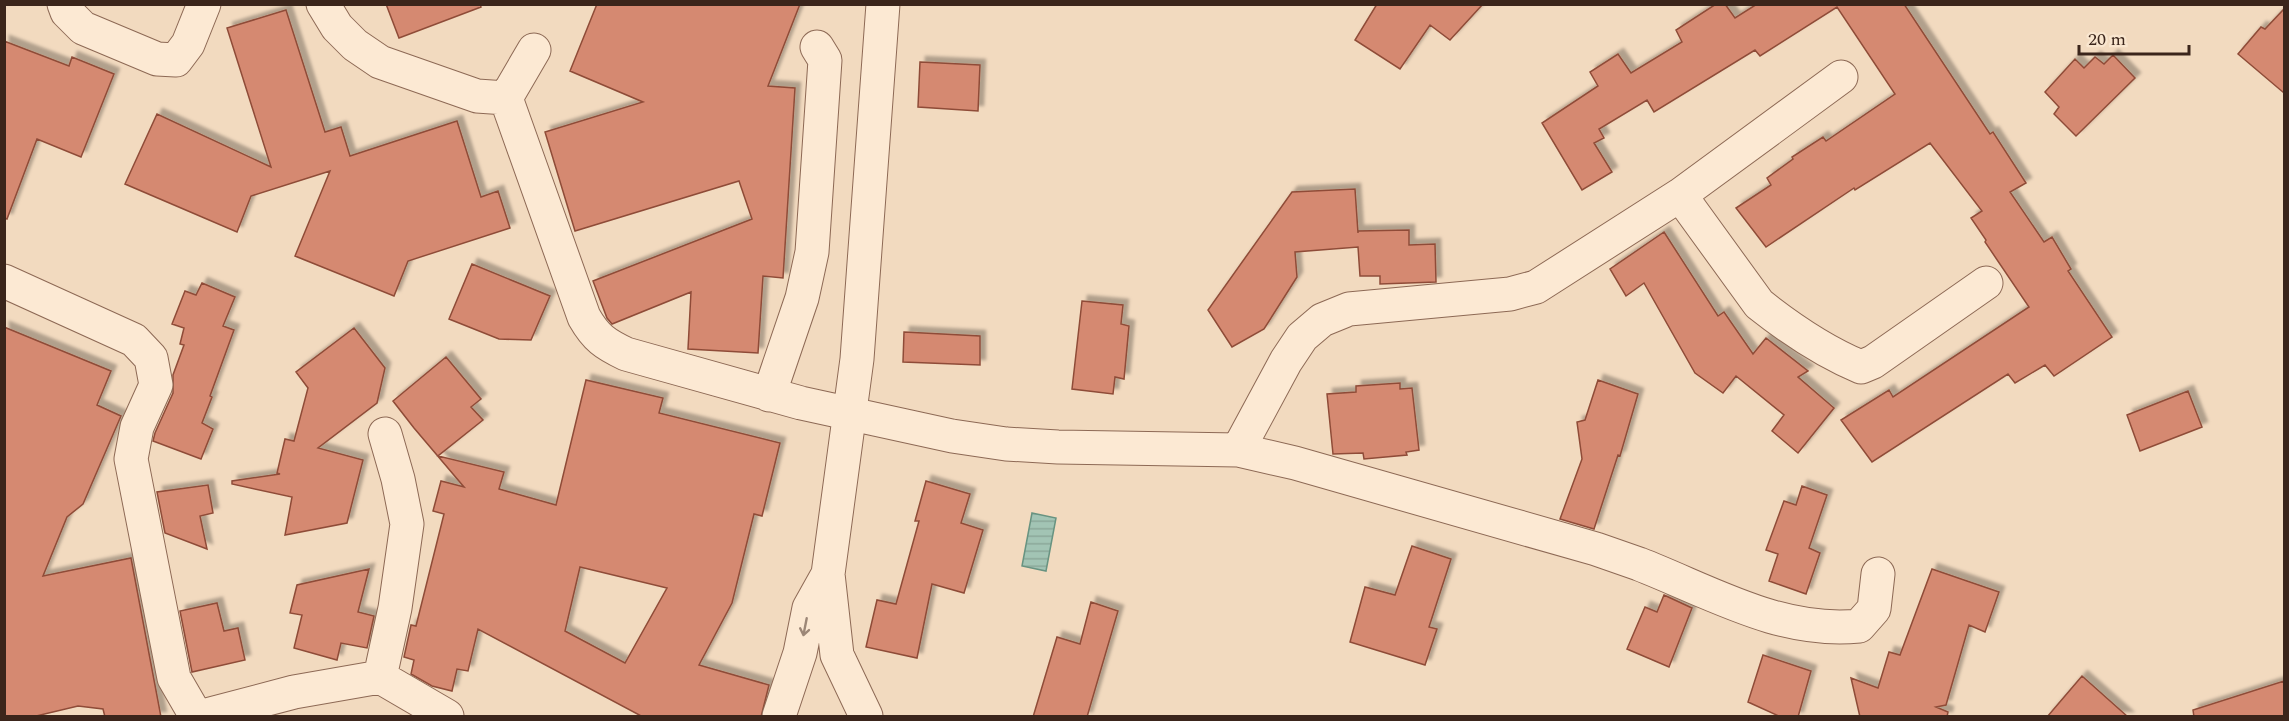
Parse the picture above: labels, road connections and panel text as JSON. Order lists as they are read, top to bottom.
{
  "scale_bar": "20 m"
}
